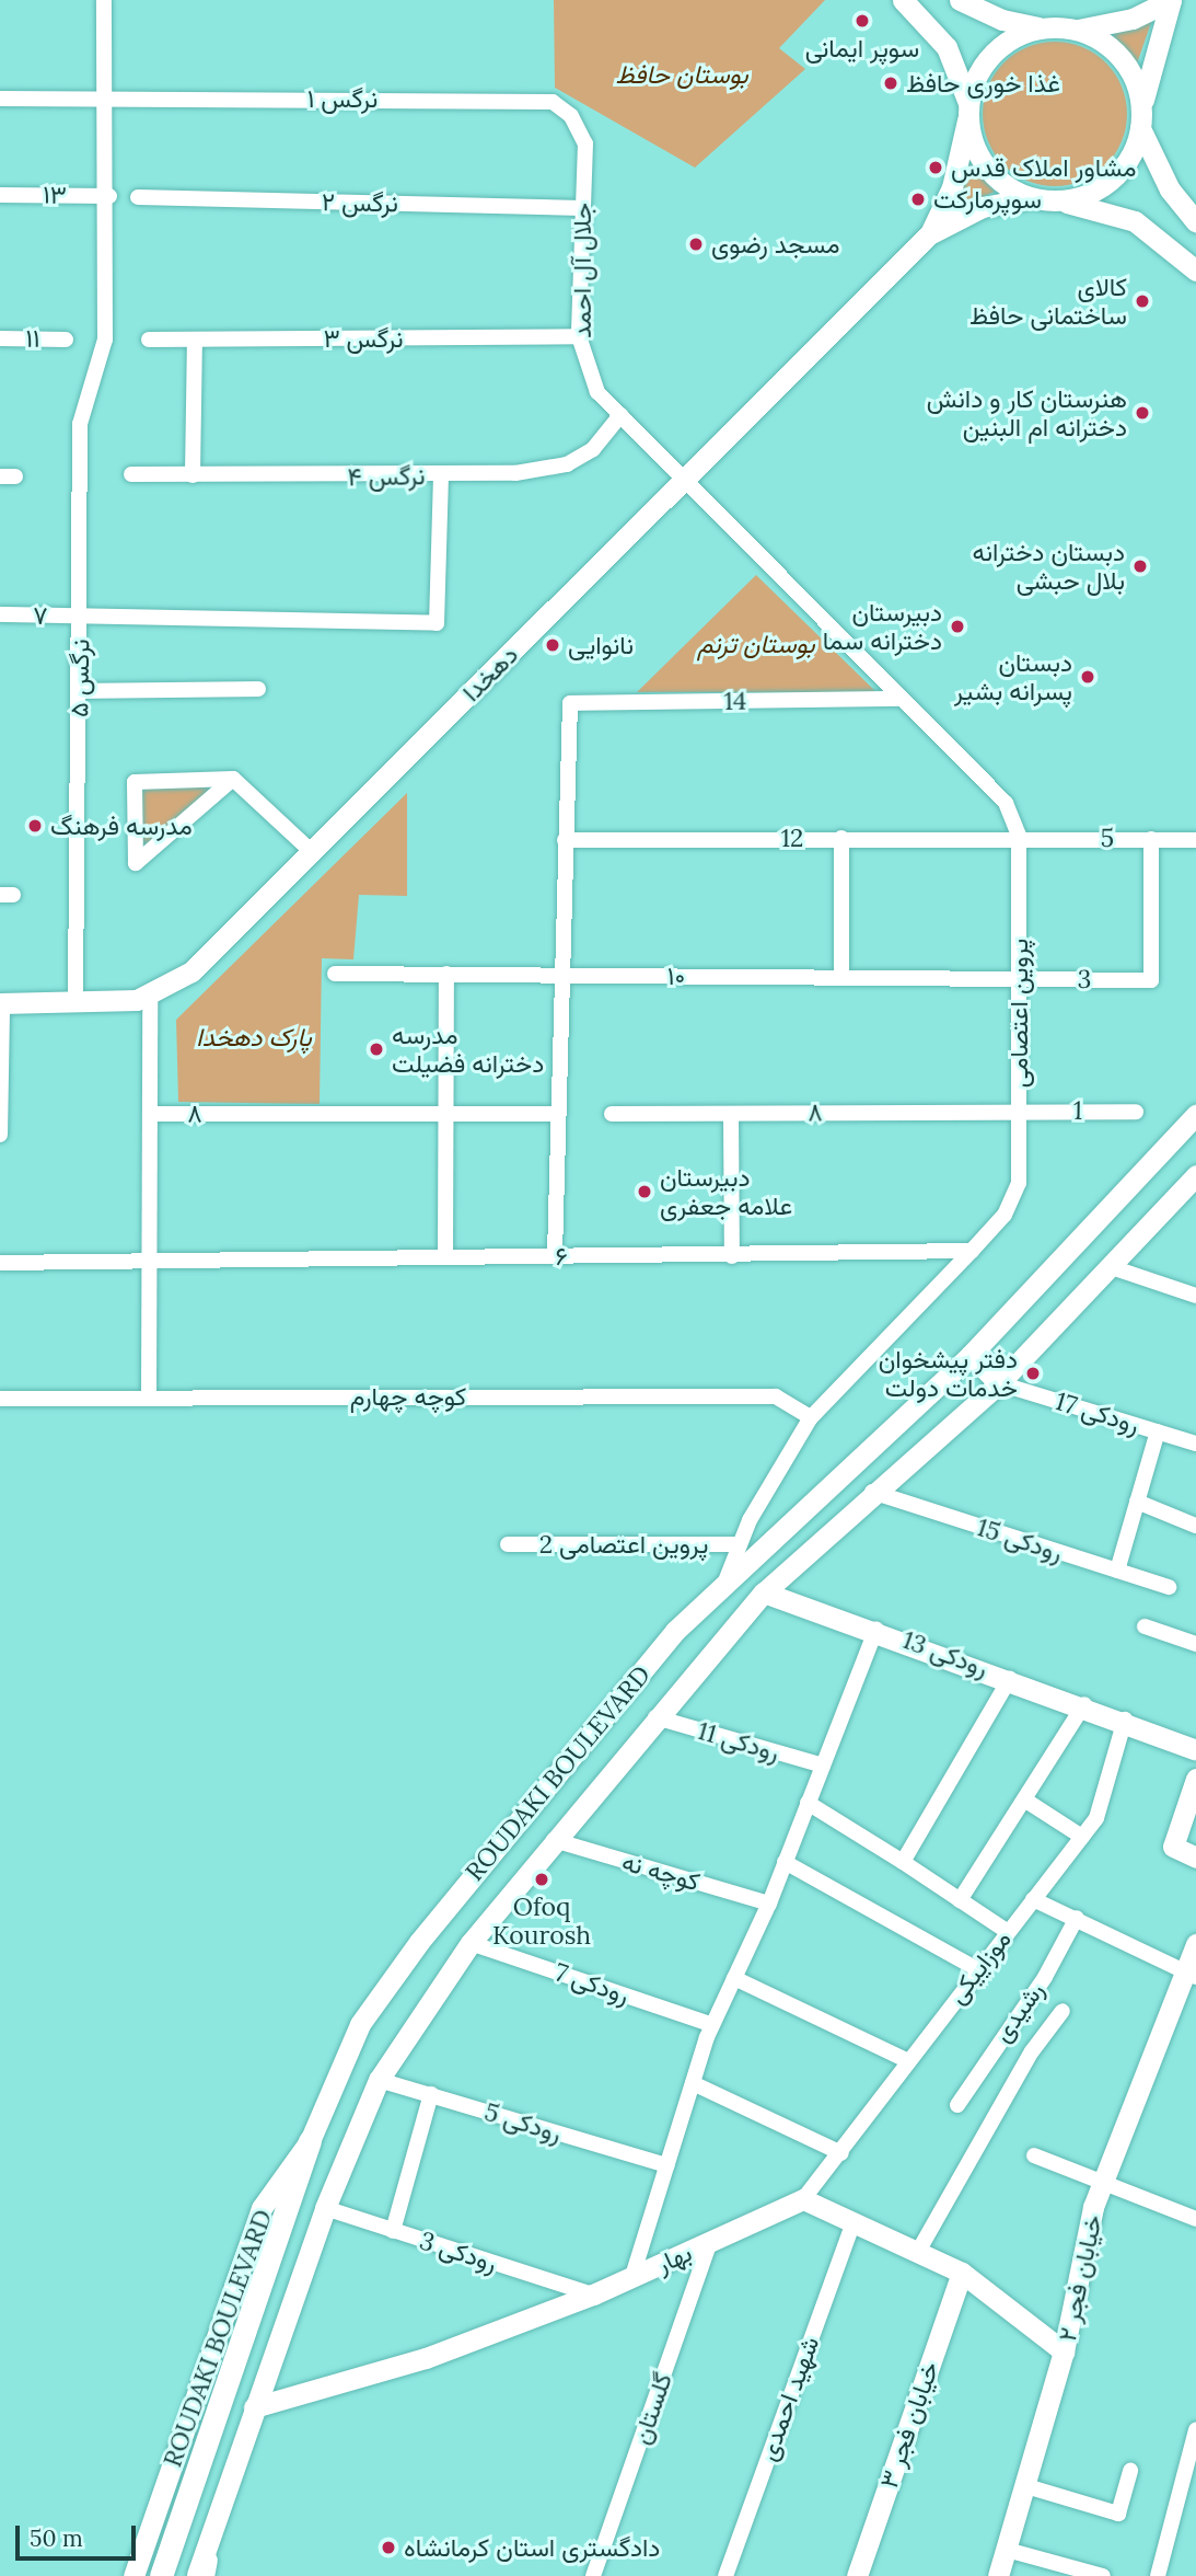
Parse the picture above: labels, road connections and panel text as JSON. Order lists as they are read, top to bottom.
{
  "streets": {
    "main road": [
      "دهخدا",
      "رودکی 13",
      "ROUDAKI BOULEVARD",
      "بهار",
      "خیابان فجر ۲",
      "خیابان فجر ۳"
    ],
    "street": [
      "نرگس ۱",
      "۱۳",
      "نرگس ۲",
      "جلال آل احمد",
      "۱۱",
      "نرگس ۳",
      "نرگس ۴",
      "۷",
      "نرگس ۵",
      "14",
      "12",
      "5",
      "۱۰",
      "3",
      "پروین اعتصامی",
      "1",
      "۸",
      "۶",
      "کوچه چهارم",
      "رودکی 17",
      "رودکی 15",
      "پروین اعتصامی 2",
      "رودکی 11",
      "کوچه نه",
      "موزاییکی",
      "رودکی 7",
      "رشیدی",
      "رودکی 5",
      "رودکی 3",
      "شهید احمدی",
      "گلستان"
    ]
  },
  "crossings": [
    ["نرگس ۱", "جلال آل احمد"],
    ["نرگس ۲", "جلال آل احمد"],
    ["جلال آل احمد", "نرگس ۳"],
    ["جلال آل احمد", "نرگس ۴"],
    ["جلال آل احمد", "دهخدا"],
    ["جلال آل احمد", "پروین اعتصامی"],
    ["نرگس ۴", "نرگس ۵"],
    ["۷", "نرگس ۵"],
    ["دهخدا", "نرگس ۵"],
    ["دهخدا", "پروین اعتصامی"],
    ["14", "12"],
    ["14", "پروین اعتصامی"],
    ["12", "5"],
    ["12", "پروین اعتصامی"],
    ["5", "3"],
    ["5", "پروین اعتصامی"],
    ["۱۰", "3"],
    ["۱۰", "پروین اعتصامی"],
    ["3", "پروین اعتصامی"],
    ["پروین اعتصامی", "1"],
    ["پروین اعتصامی", "۸"],
    ["پروین اعتصامی", "۶"],
    ["پروین اعتصامی", "کوچه چهارم"],
    ["پروین اعتصامی", "پروین اعتصامی 2"],
    ["پروین اعتصامی", "ROUDAKI BOULEVARD"],
    ["1", "۸"],
    ["رودکی 17", "ROUDAKI BOULEVARD"],
    ["رودکی 15", "ROUDAKI BOULEVARD"],
    ["رودکی 13", "ROUDAKI BOULEVARD"],
    ["رودکی 13", "موزاییکی"],
    ["رودکی 11", "ROUDAKI BOULEVARD"],
    ["ROUDAKI BOULEVARD", "کوچه نه"],
    ["ROUDAKI BOULEVARD", "رودکی 7"],
    ["ROUDAKI BOULEVARD", "رودکی 5"],
    ["ROUDAKI BOULEVARD", "رودکی 3"],
    ["ROUDAKI BOULEVARD", "بهار"],
    ["موزاییکی", "بهار"],
    ["رودکی 3", "بهار"],
    ["بهار", "گلستان"]
  ],
  "parks": ["بوستان حافظ", "بوستان ترنم", "پارک دهخدا"],
  "places": [
    "سوپر ایمانی",
    "غذا خوری حافظ",
    "مشاور املاک قدس",
    "سوپرمارکت",
    "مسجد رضوی",
    "کالای ساختمانی حافظ",
    "هنرستان کار و دانش دخترانه ام البنین",
    "دبستان دخترانه بلال حبشی",
    "دبیرستان دخترانه سما",
    "نانوایی",
    "دبستان پسرانه بشير",
    "مدرسه فرهنگ",
    "مدرسه دخترانه فضيلت",
    "دبیرستان علامه جعفری",
    "دفتر پیشخوان خدمات دولت",
    "Ofoq Kourosh",
    "دادگستری استان کرمانشاه"
  ],
  "scale_bar": "50 m"
}
